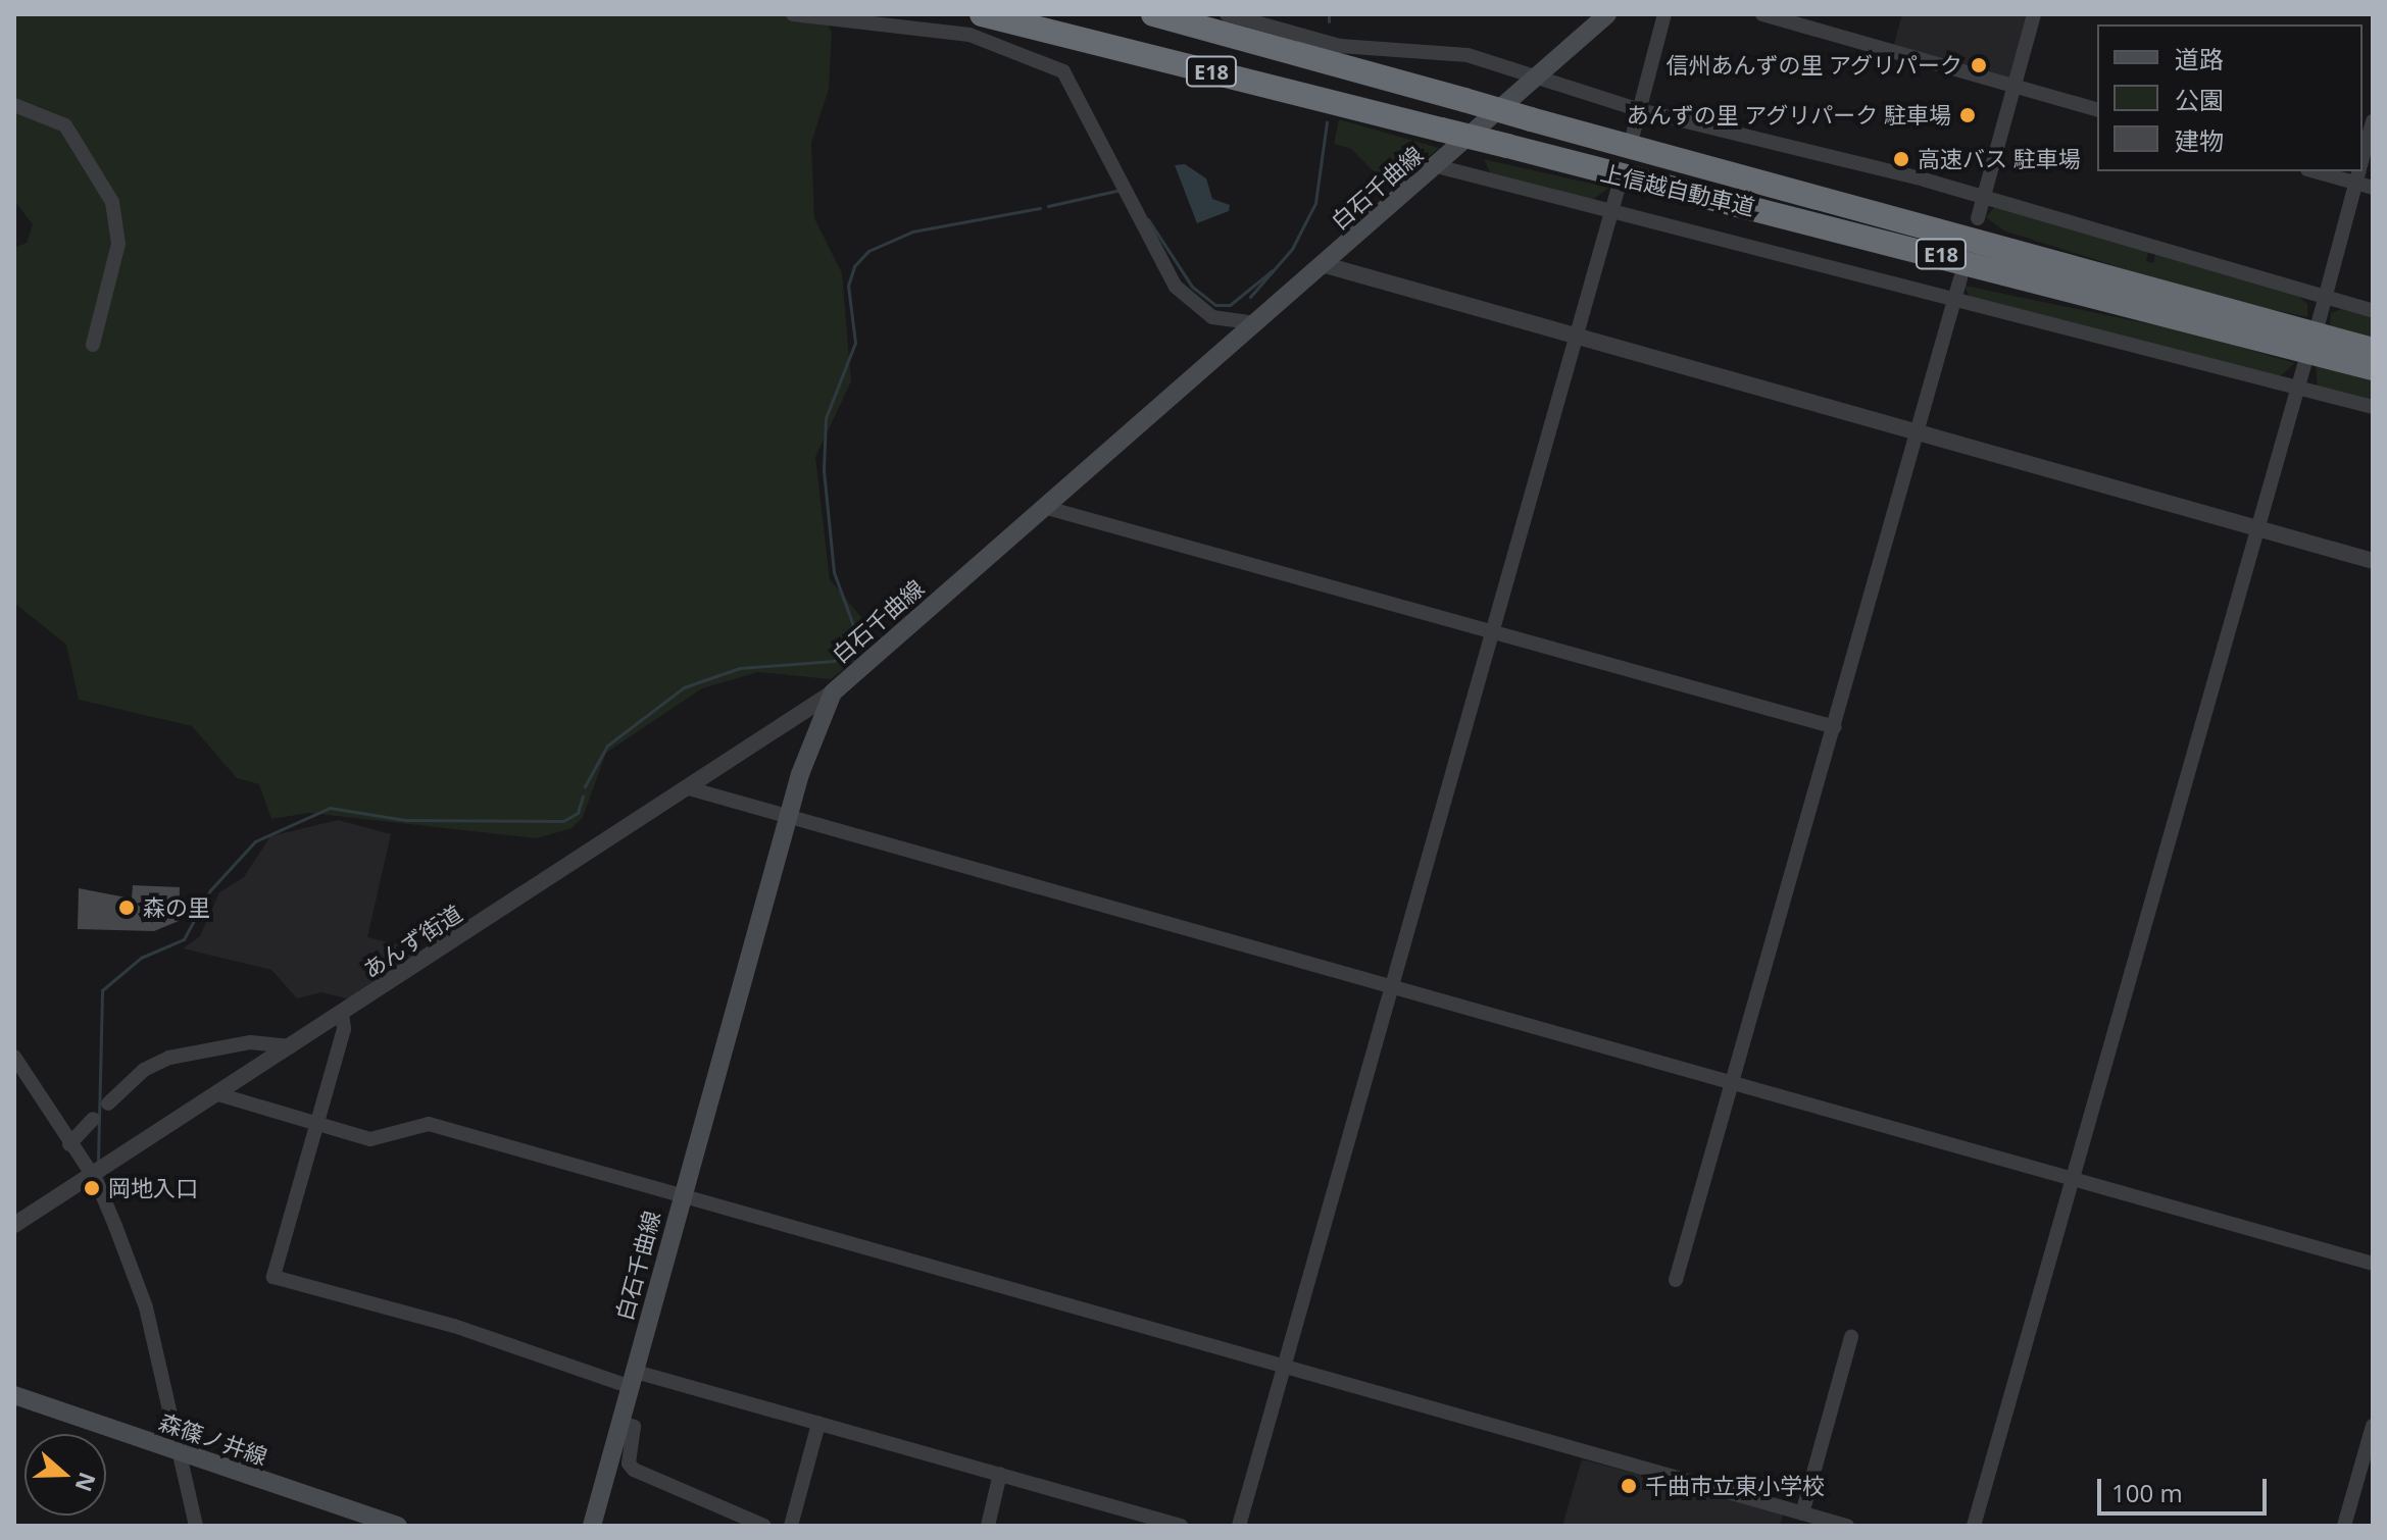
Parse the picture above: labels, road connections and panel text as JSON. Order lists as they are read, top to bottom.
{
  "streets": {
    "highway": ["E18", "上信越自動車道"],
    "main road": ["白石千曲線", "森篠ノ井線"],
    "street": ["あんず街道"]
  },
  "crossings": [
    ["白石千曲線", "あんず街道"]
  ],
  "places": [
    "信州あんずの里 アグリパーク",
    "あんずの里 アグリパーク 駐車場",
    "高速バス 駐車場",
    "森の里",
    "岡地入口",
    "千曲市立東小学校"
  ],
  "legend": ["道路", "公園", "建物"],
  "scale_bar": "100 m",
  "north": "right"
}
